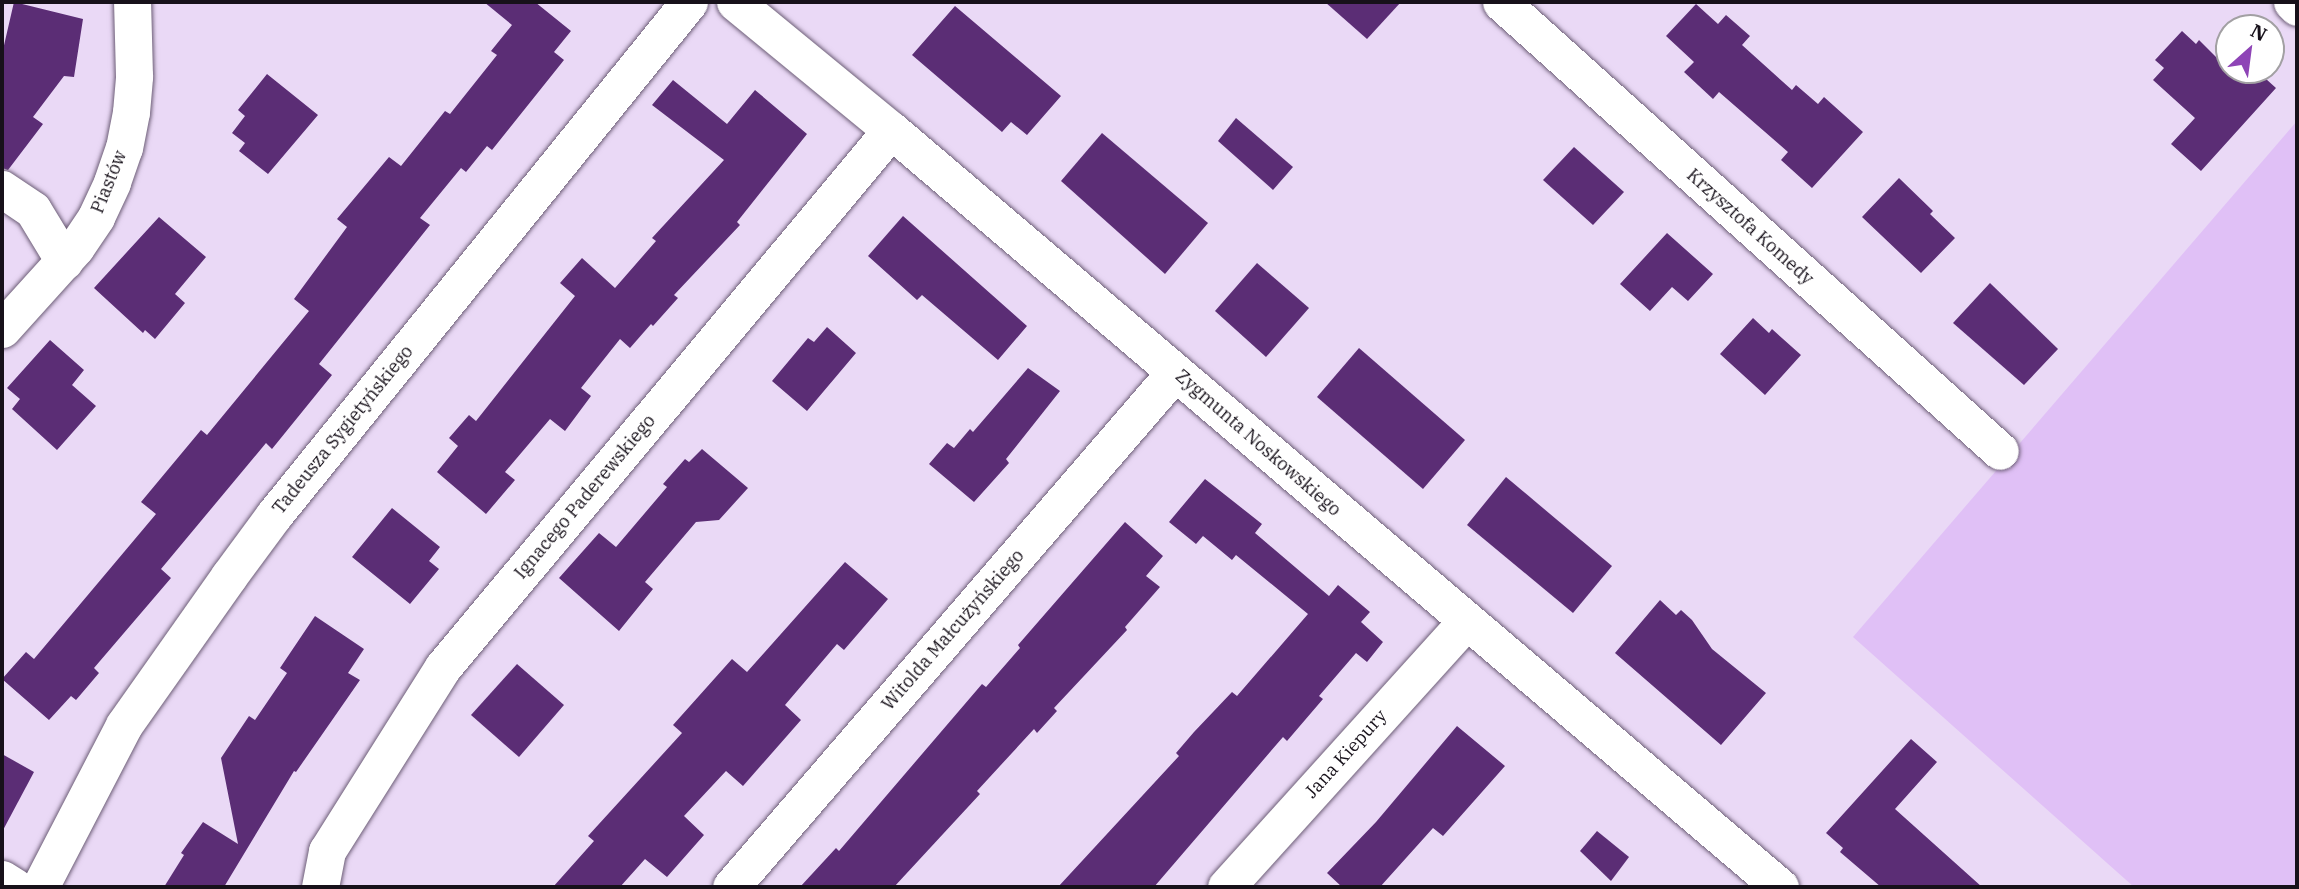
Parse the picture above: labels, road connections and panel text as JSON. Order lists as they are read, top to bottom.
{
  "streets": {
    "street": [
      "Piastów",
      "Krzysztofa Komedy",
      "Tadeusza Sygietyńskiego",
      "Zygmunta Noskowskiego",
      "Ignacego Paderewskiego",
      "Witolda Małcużyńskiego",
      "Jana Kiepury"
    ]
  },
  "crossings": [
    ["Zygmunta Noskowskiego", "Ignacego Paderewskiego"],
    ["Zygmunta Noskowskiego", "Witolda Małcużyńskiego"],
    ["Zygmunta Noskowskiego", "Jana Kiepury"]
  ],
  "north": "top right"
}
